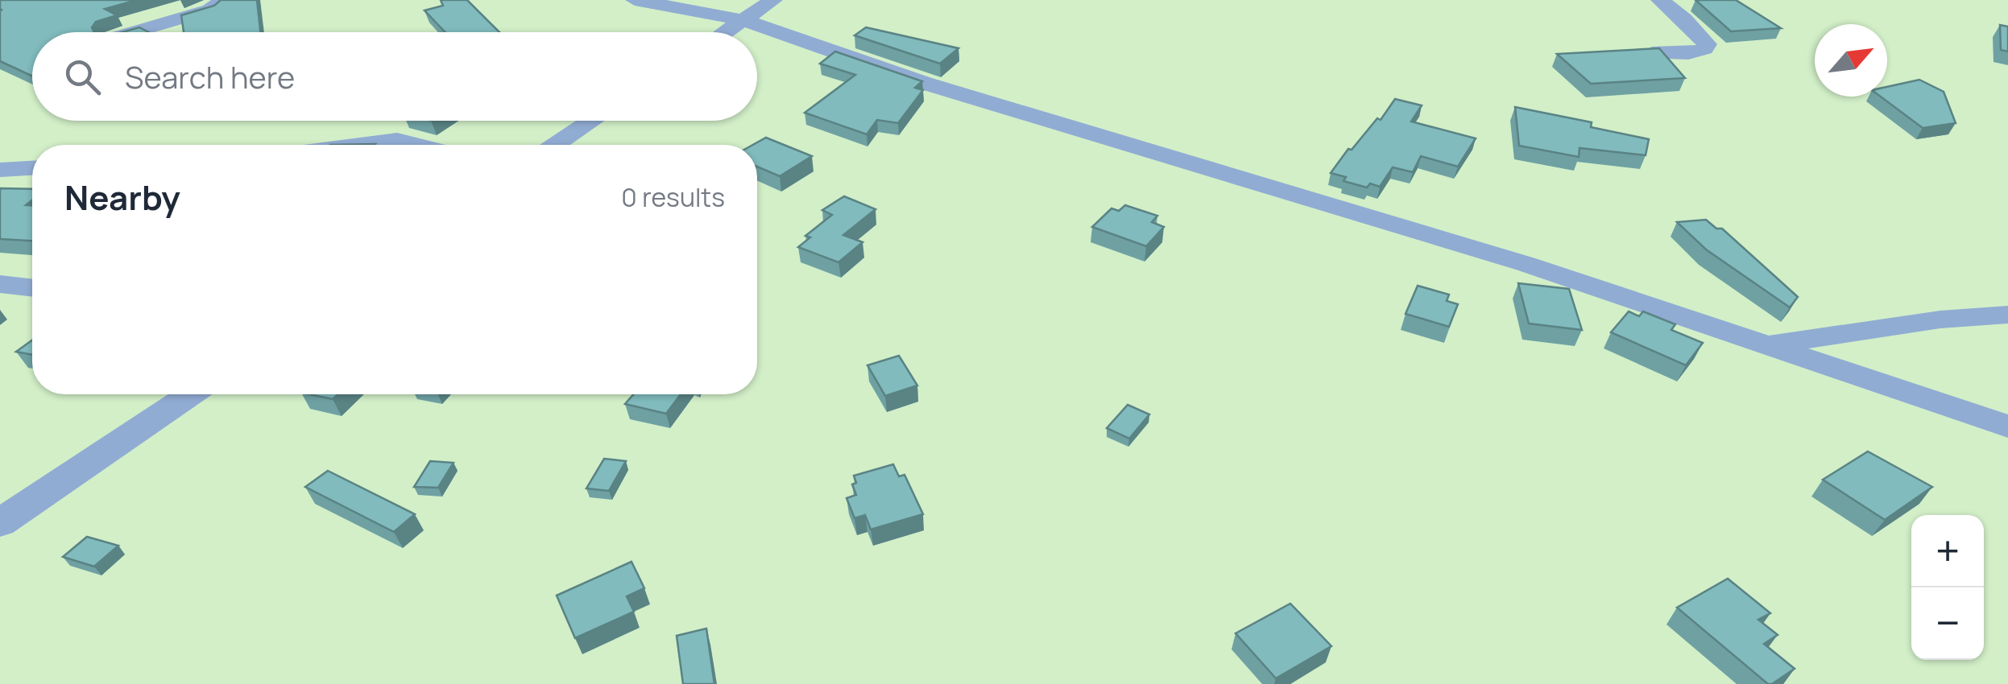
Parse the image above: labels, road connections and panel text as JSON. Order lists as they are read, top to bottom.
{
  "north": "top right",
  "page": {
    "search": "Search here",
    "heading": ["Nearby", "0 results"],
    "map_buttons": ["+", "−"]
  }
}
